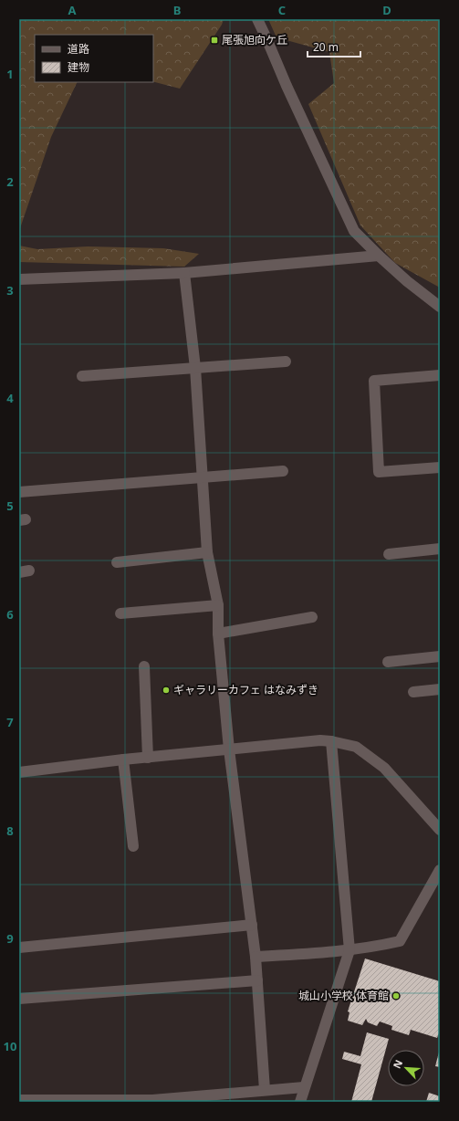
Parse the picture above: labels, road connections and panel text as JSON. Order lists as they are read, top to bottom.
{
  "places": {
    "transit": ["尾張旭向ケ丘"],
    "other": ["ギャラリーカフェ はなみずき", "城山小学校 体育館"]
  },
  "legend": ["道路", "建物"],
  "scale_bar": "20 m",
  "north": "top left",
  "grid": {
    "columns": [
      "A",
      "B",
      "C",
      "D"
    ],
    "rows": [
      "1",
      "2",
      "3",
      "4",
      "5",
      "6",
      "7",
      "8",
      "9",
      "10"
    ]
  }
}
